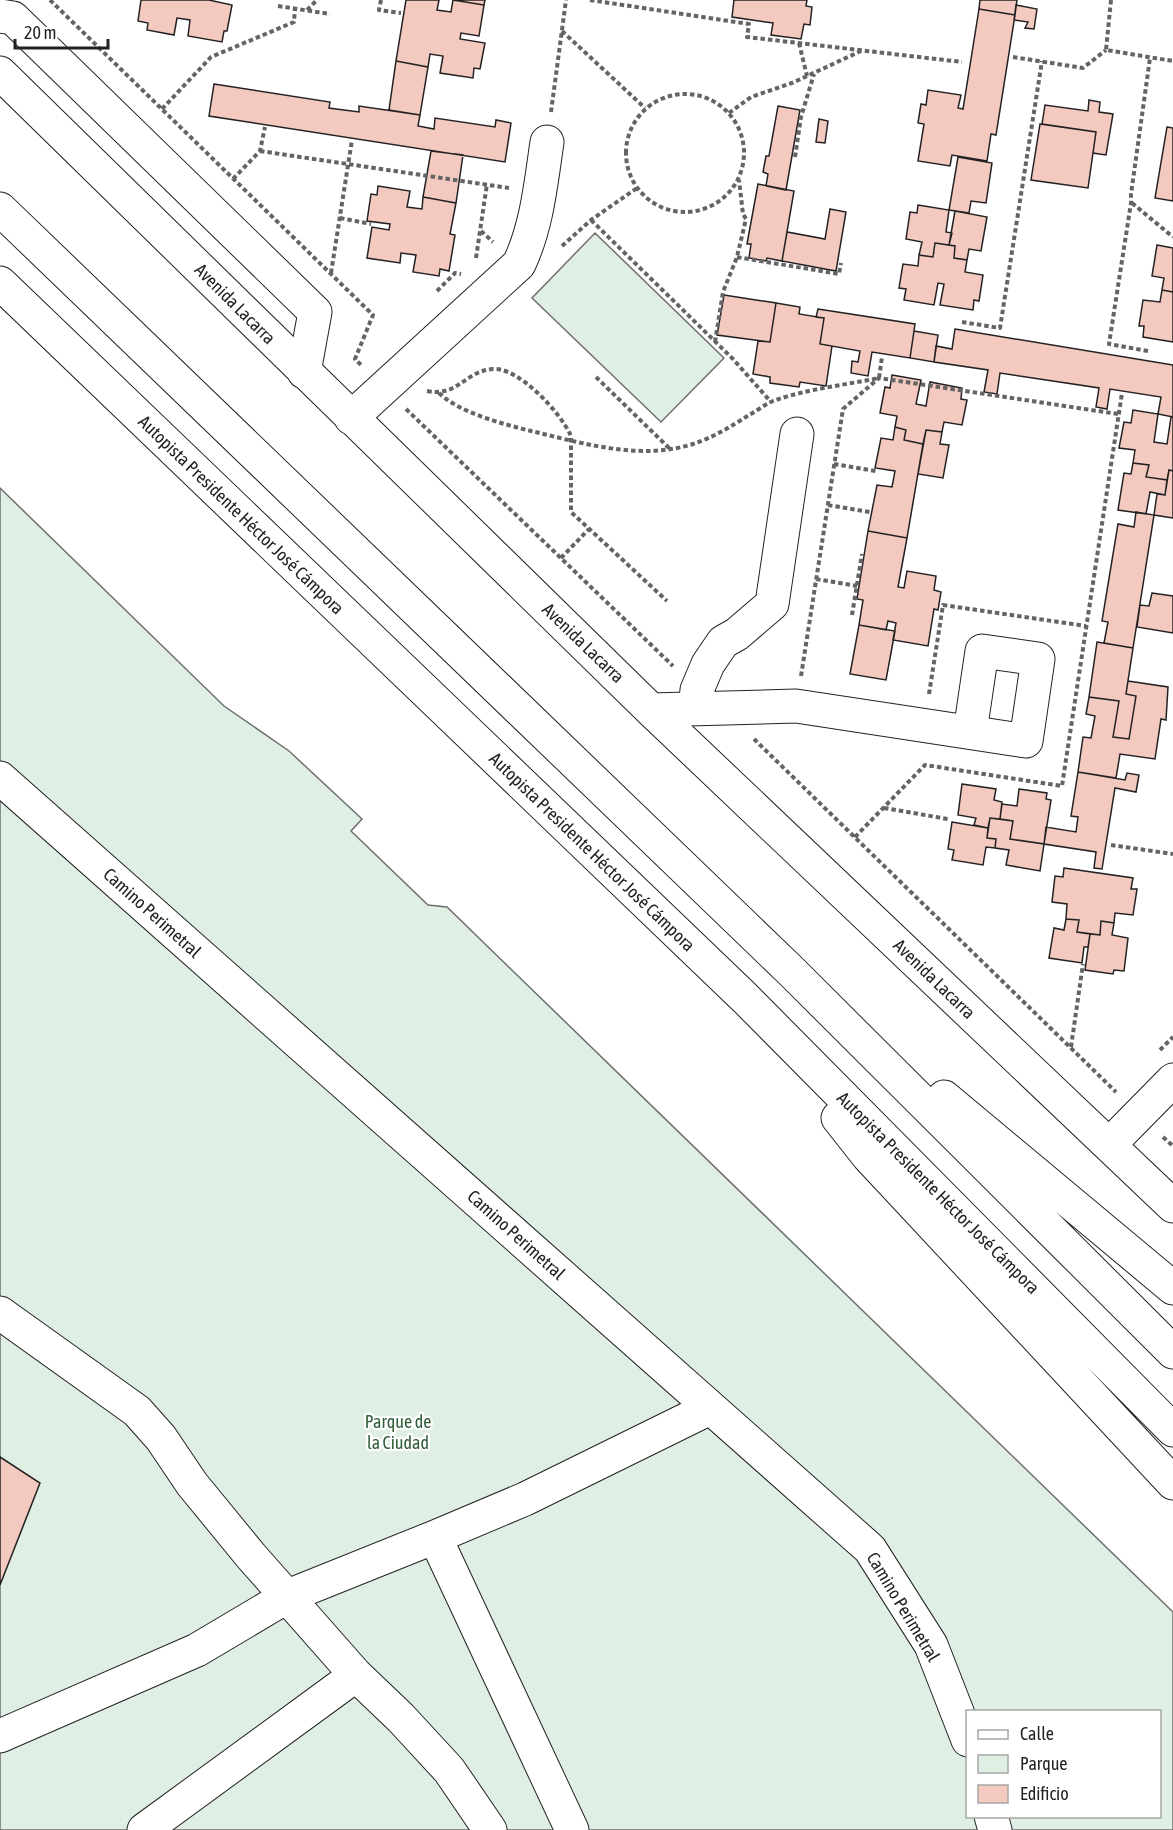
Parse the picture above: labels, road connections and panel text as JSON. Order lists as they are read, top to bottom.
{
  "streets": {
    "main road": ["Avenida Lacarra", "Autopista Presidente Héctor José Cámpora", "Camino Perimetral"]
  },
  "parks": ["Parque de la Ciudad"],
  "legend": ["Calle", "Parque", "Edificio"],
  "scale_bar": "20 m"
}
